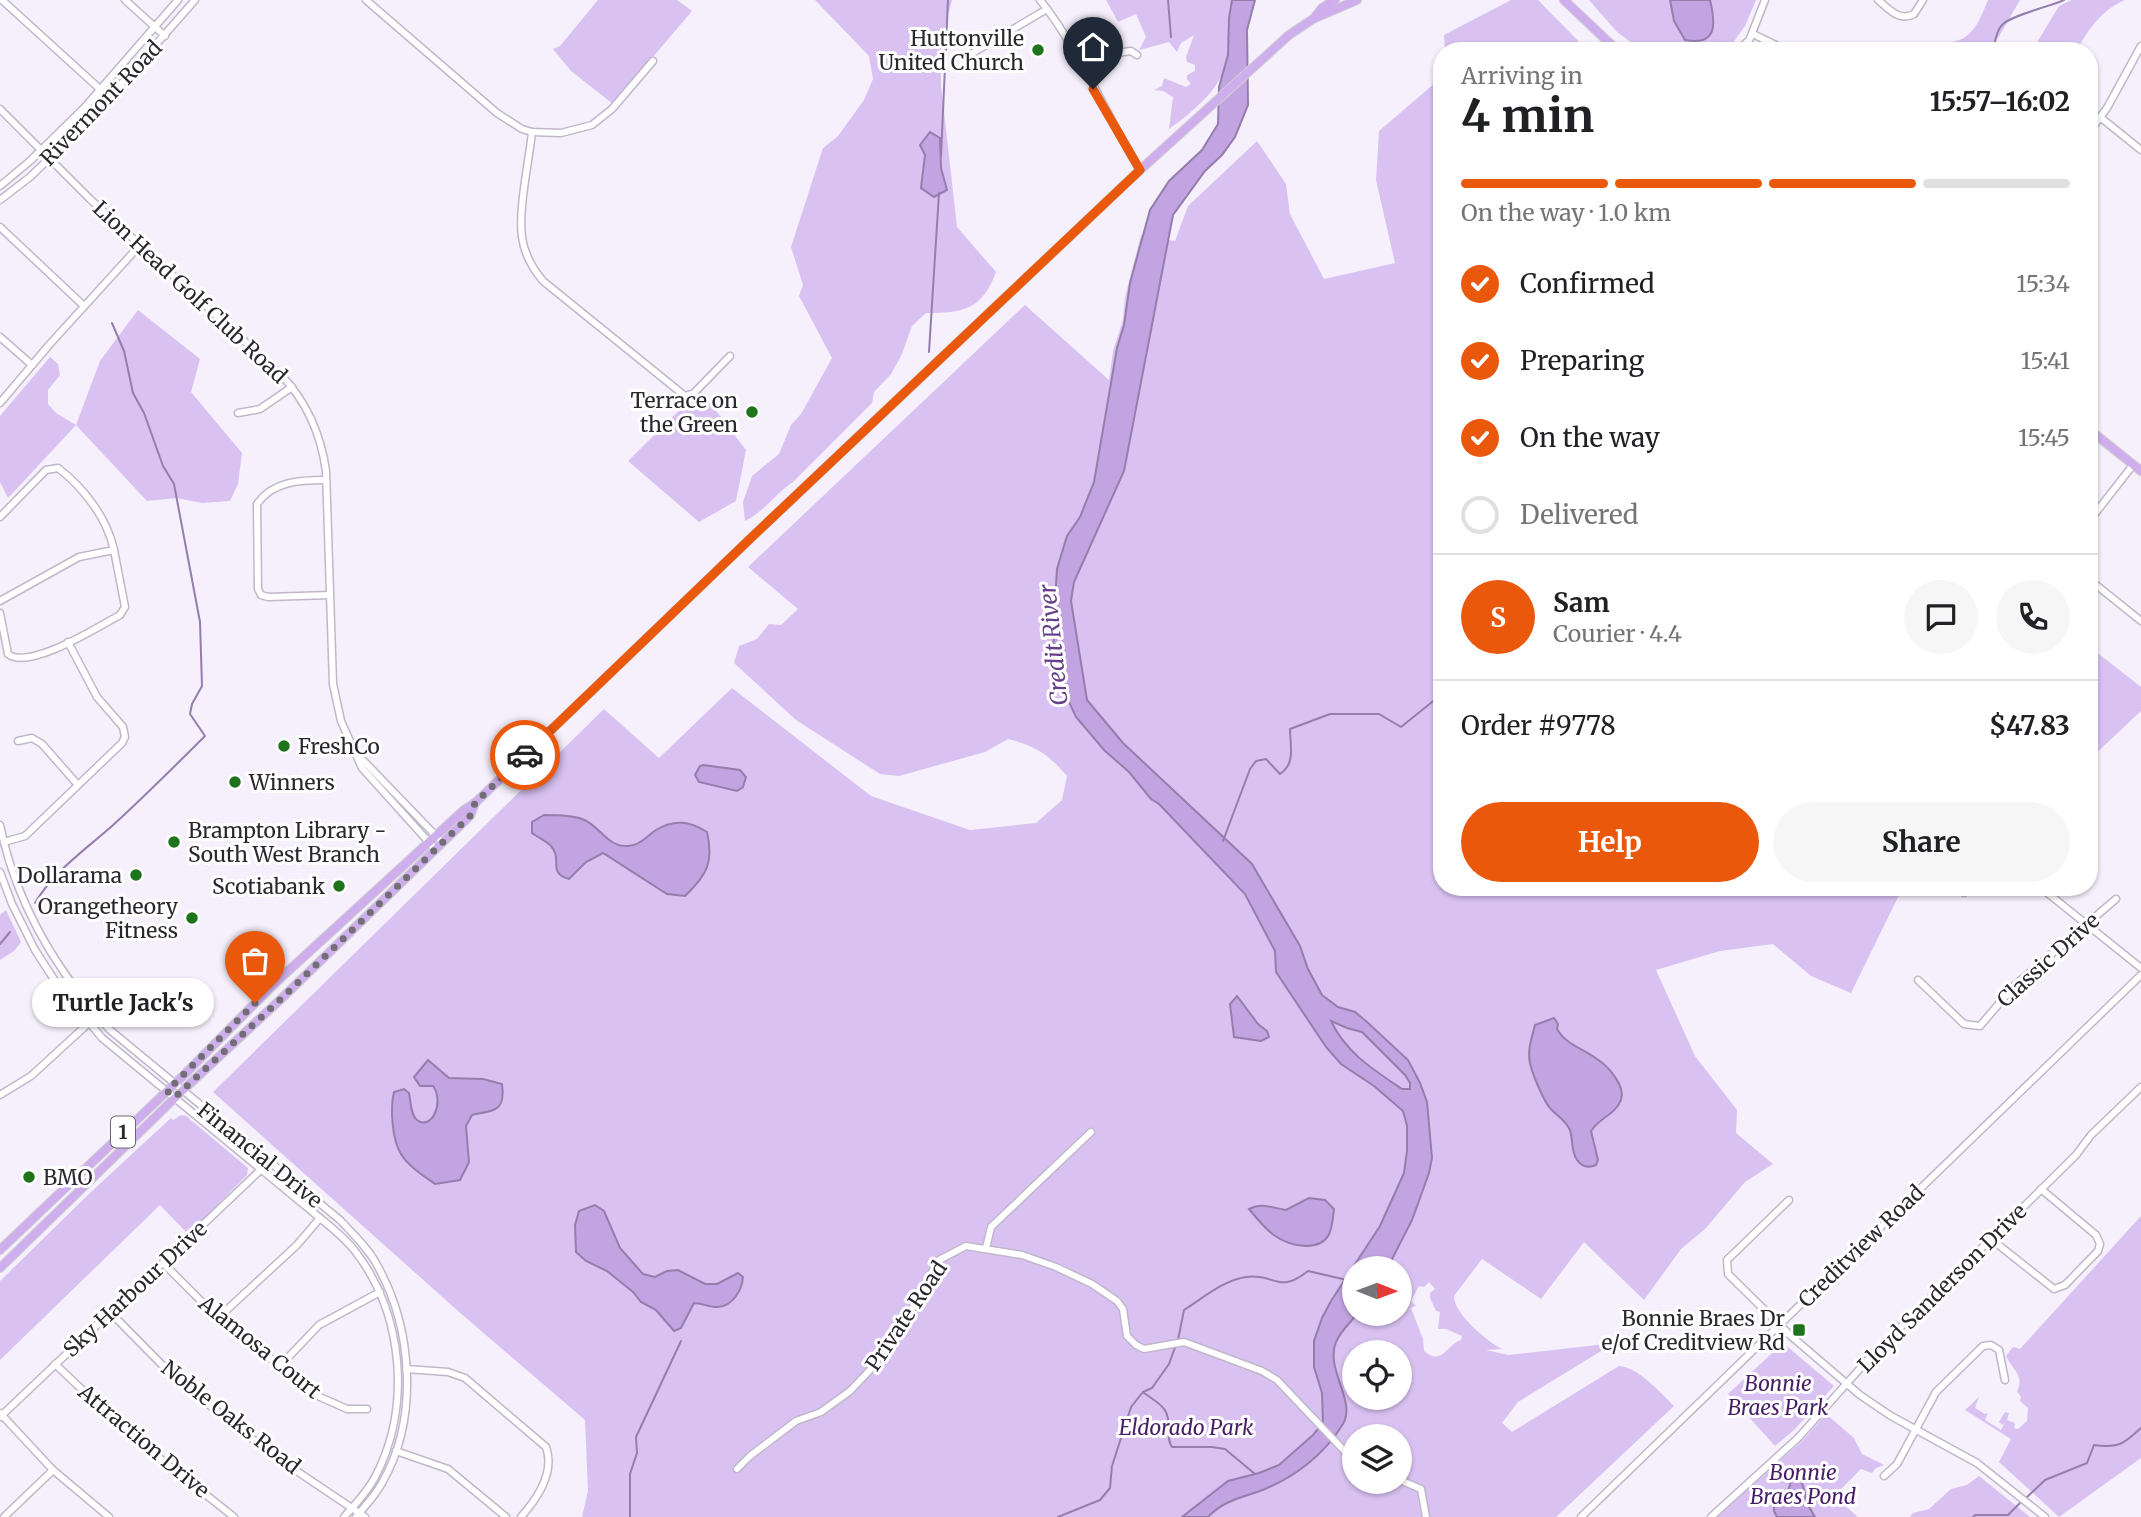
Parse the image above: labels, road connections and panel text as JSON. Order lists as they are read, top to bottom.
{
  "streets": {
    "main road": ["1"],
    "street": [
      "Rivermont Road",
      "Lion Head Golf Club Road",
      "Classic Drive",
      "Financial Drive",
      "Creditview Road",
      "Lloyd Sanderson Drive",
      "Sky Harbour Drive",
      "Private Road",
      "Alamosa Court",
      "Noble Oaks Road",
      "Attraction Drive"
    ]
  },
  "crossings": [
    ["Rivermont Road", "Lion Head Golf Club Road"],
    ["Lion Head Golf Club Road", "1"],
    ["1", "Financial Drive"],
    ["Financial Drive", "Sky Harbour Drive"],
    ["Financial Drive", "Noble Oaks Road"],
    ["Sky Harbour Drive", "Alamosa Court"],
    ["Sky Harbour Drive", "Noble Oaks Road"],
    ["Sky Harbour Drive", "Attraction Drive"]
  ],
  "water": ["Credit River"],
  "parks": ["Bonnie Braes Park", "Eldorado Park", "Bonnie Braes Pond"],
  "places": {
    "other": [
      "Huttonville United Church",
      "Terrace on the Green",
      "FreshCo",
      "Winners",
      "Brampton Library - South West Branch",
      "Dollarama",
      "Scotiabank",
      "Orangetheory Fitness",
      "Turtle Jack's",
      "BMO"
    ],
    "transit": ["Bonnie Braes Dr e/of Creditview Rd"]
  },
  "north": "right",
  "page": {
    "heading": ["4 min", "Arriving in", "15:57–16:02"],
    "panel": [
      "Sam",
      "Courier · 4.4",
      "Order #9778",
      "$47.83"
    ],
    "bar": "On the way · 1.0 km",
    "list": [
      ["Confirmed", "15:34"],
      ["Preparing", "15:41"],
      ["On the way", "15:45"],
      "Delivered"
    ],
    "round": "S",
    "buttons": ["Help", "Share"],
    "bubble": "Turtle Jack's"
  }
}
